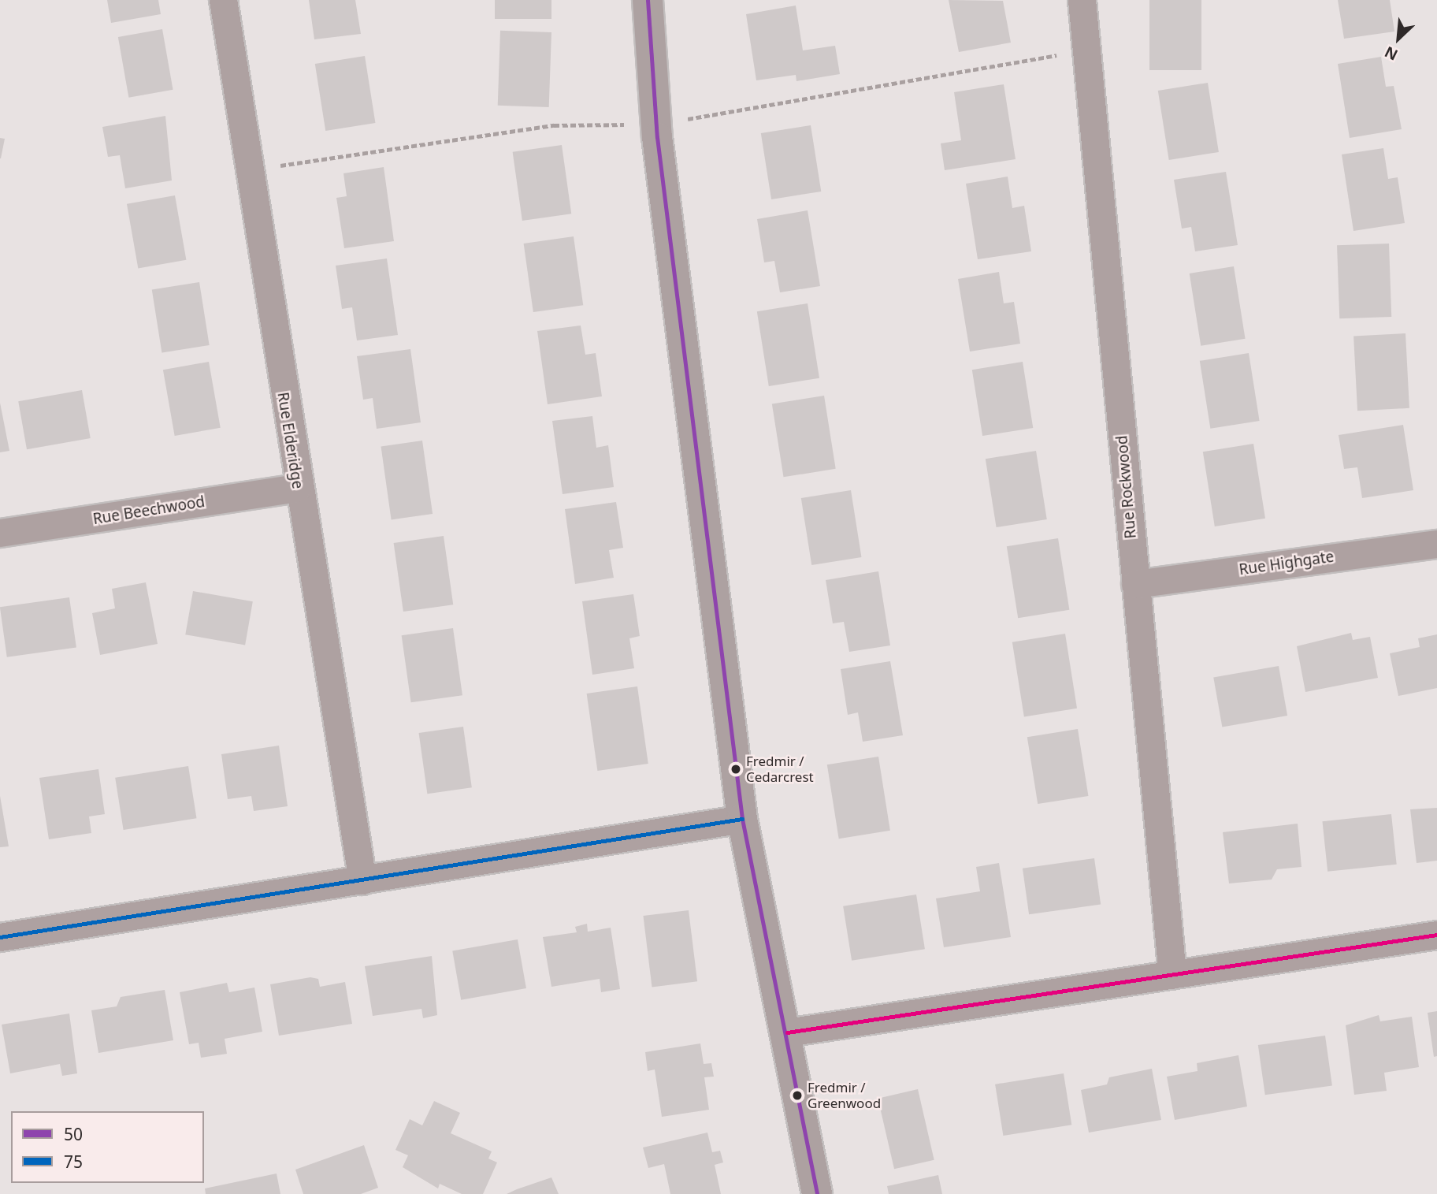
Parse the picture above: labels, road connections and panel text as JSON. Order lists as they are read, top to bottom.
{
  "streets": {
    "street": [
      "Rue Elderidge",
      "Rue Rockwood",
      "Rue Beechwood",
      "Rue Highgate"
    ]
  },
  "crossings": [
    ["Rue Elderidge", "Rue Beechwood"],
    ["Rue Rockwood", "Rue Highgate"]
  ],
  "places": ["Fredmir / Cedarcrest", "Fredmir / Greenwood"],
  "lines": ["transit line 50", "transit line 75"],
  "legend": ["50", "75"],
  "north": "bottom left"
}
